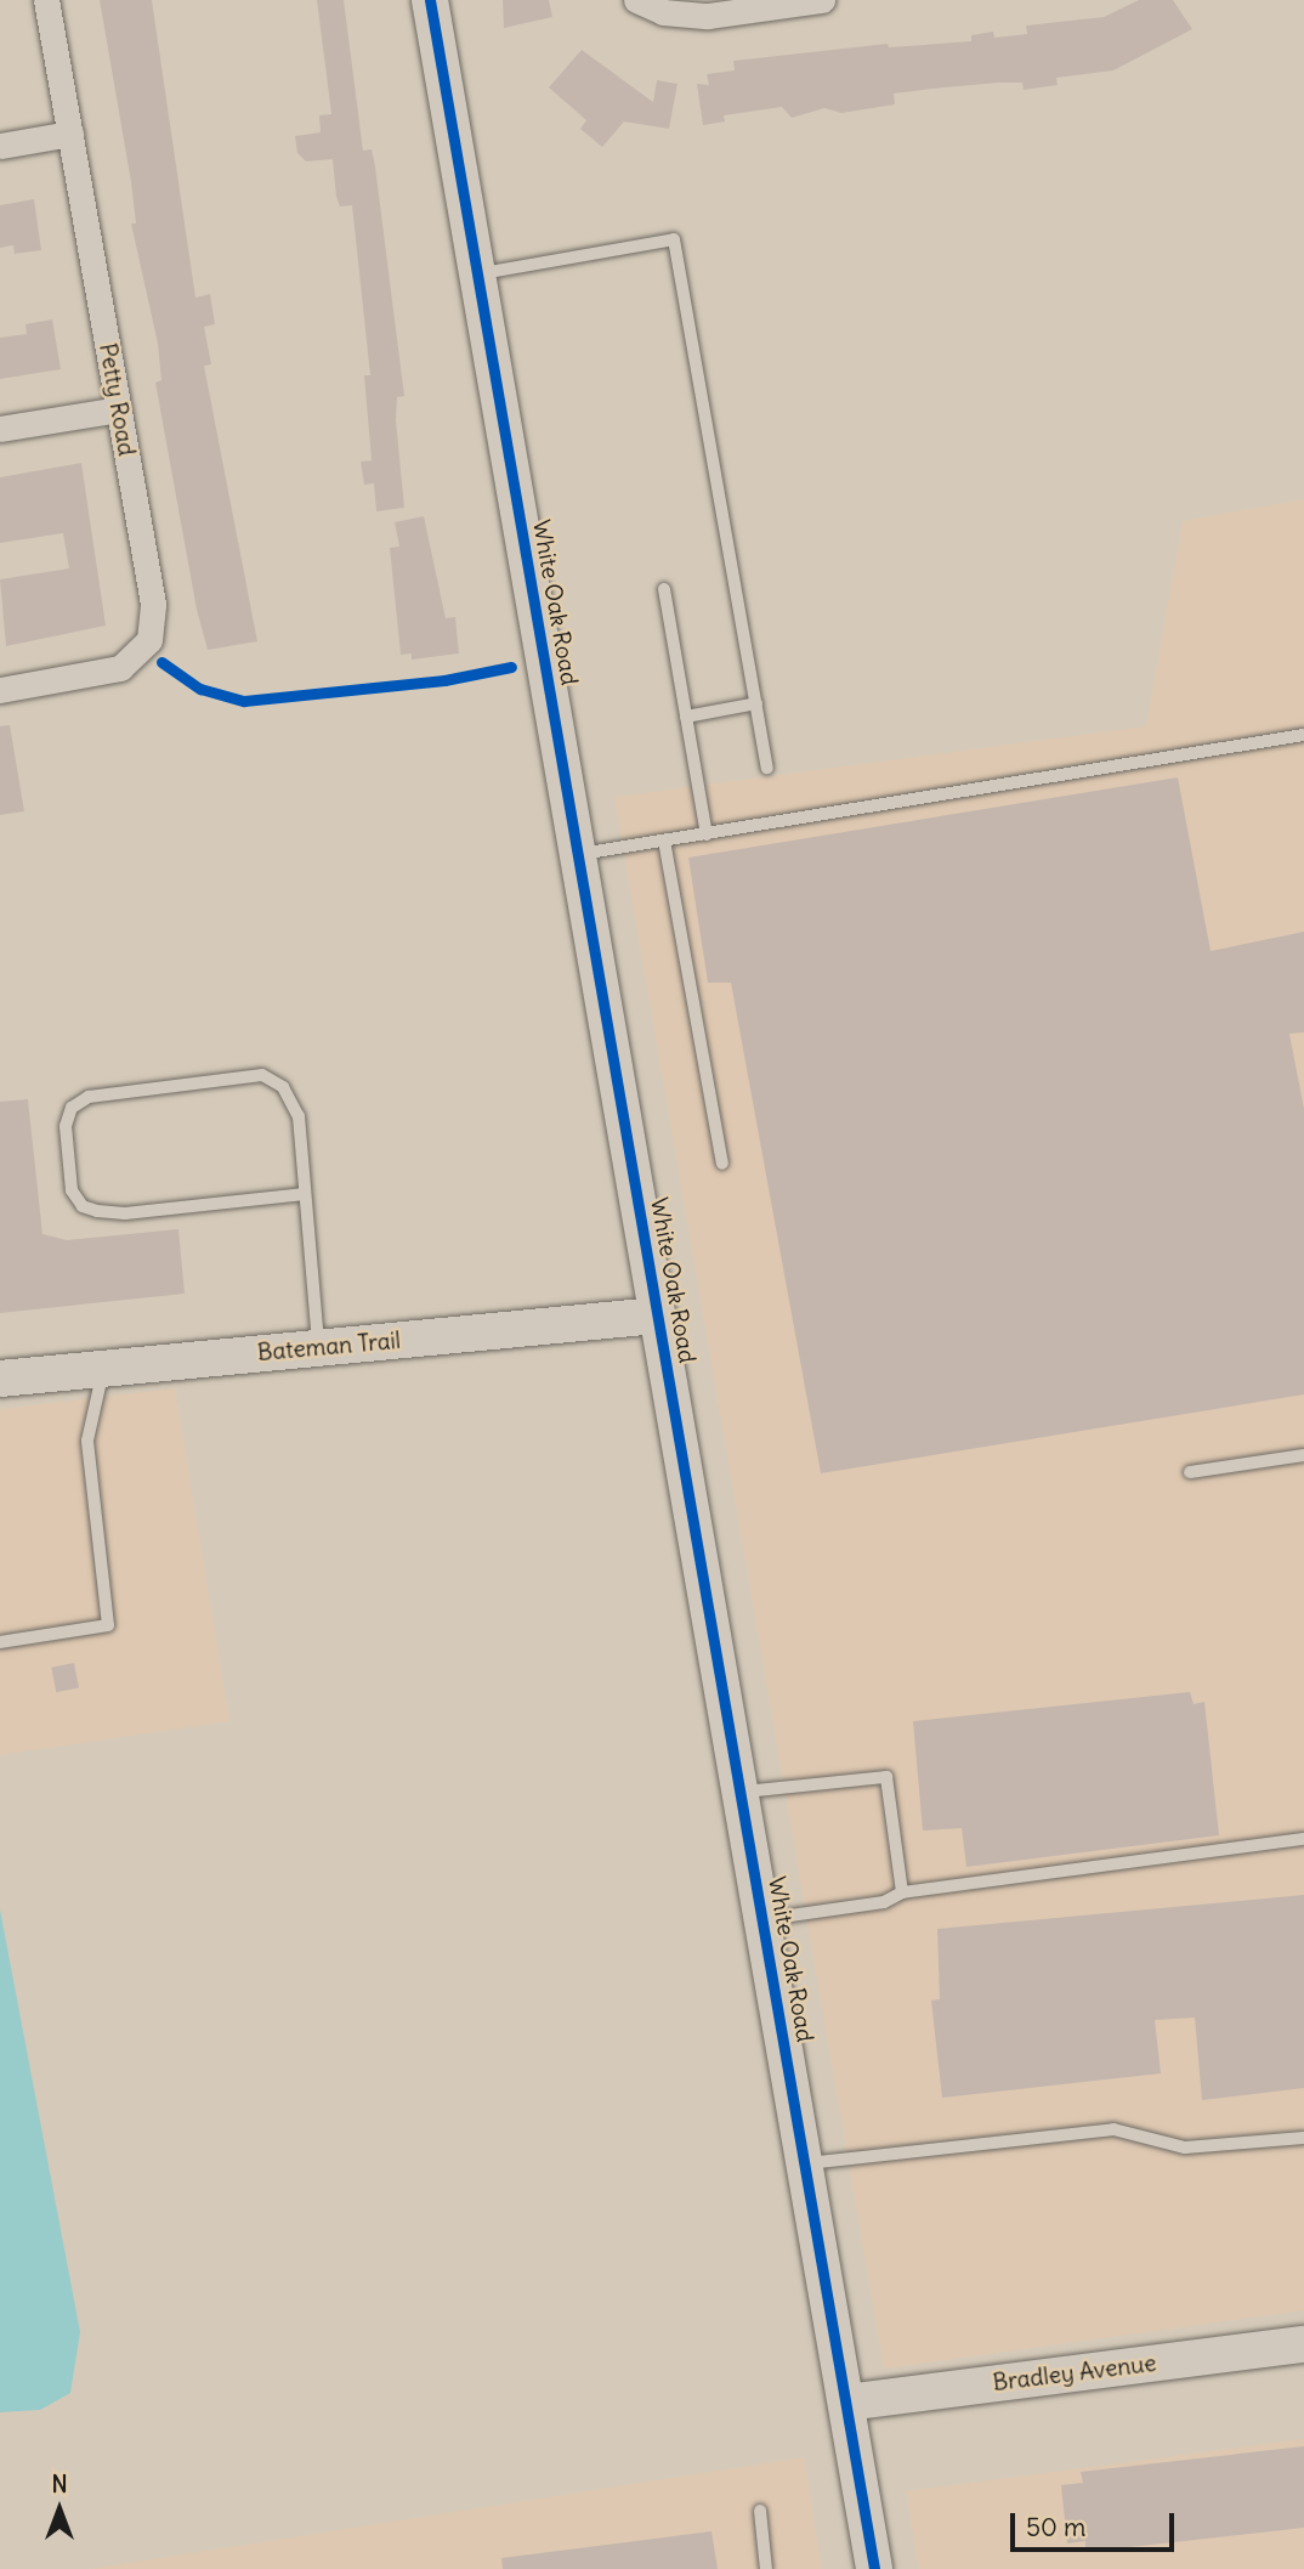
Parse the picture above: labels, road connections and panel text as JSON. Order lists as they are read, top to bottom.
{
  "streets": {
    "street": [
      "Petty Road",
      "White Oak Road",
      "Bateman Trail",
      "Bradley Avenue"
    ]
  },
  "crossings": [
    ["White Oak Road", "Bateman Trail"],
    ["White Oak Road", "Bradley Avenue"]
  ],
  "scale_bar": "50 m",
  "north": "top"
}
